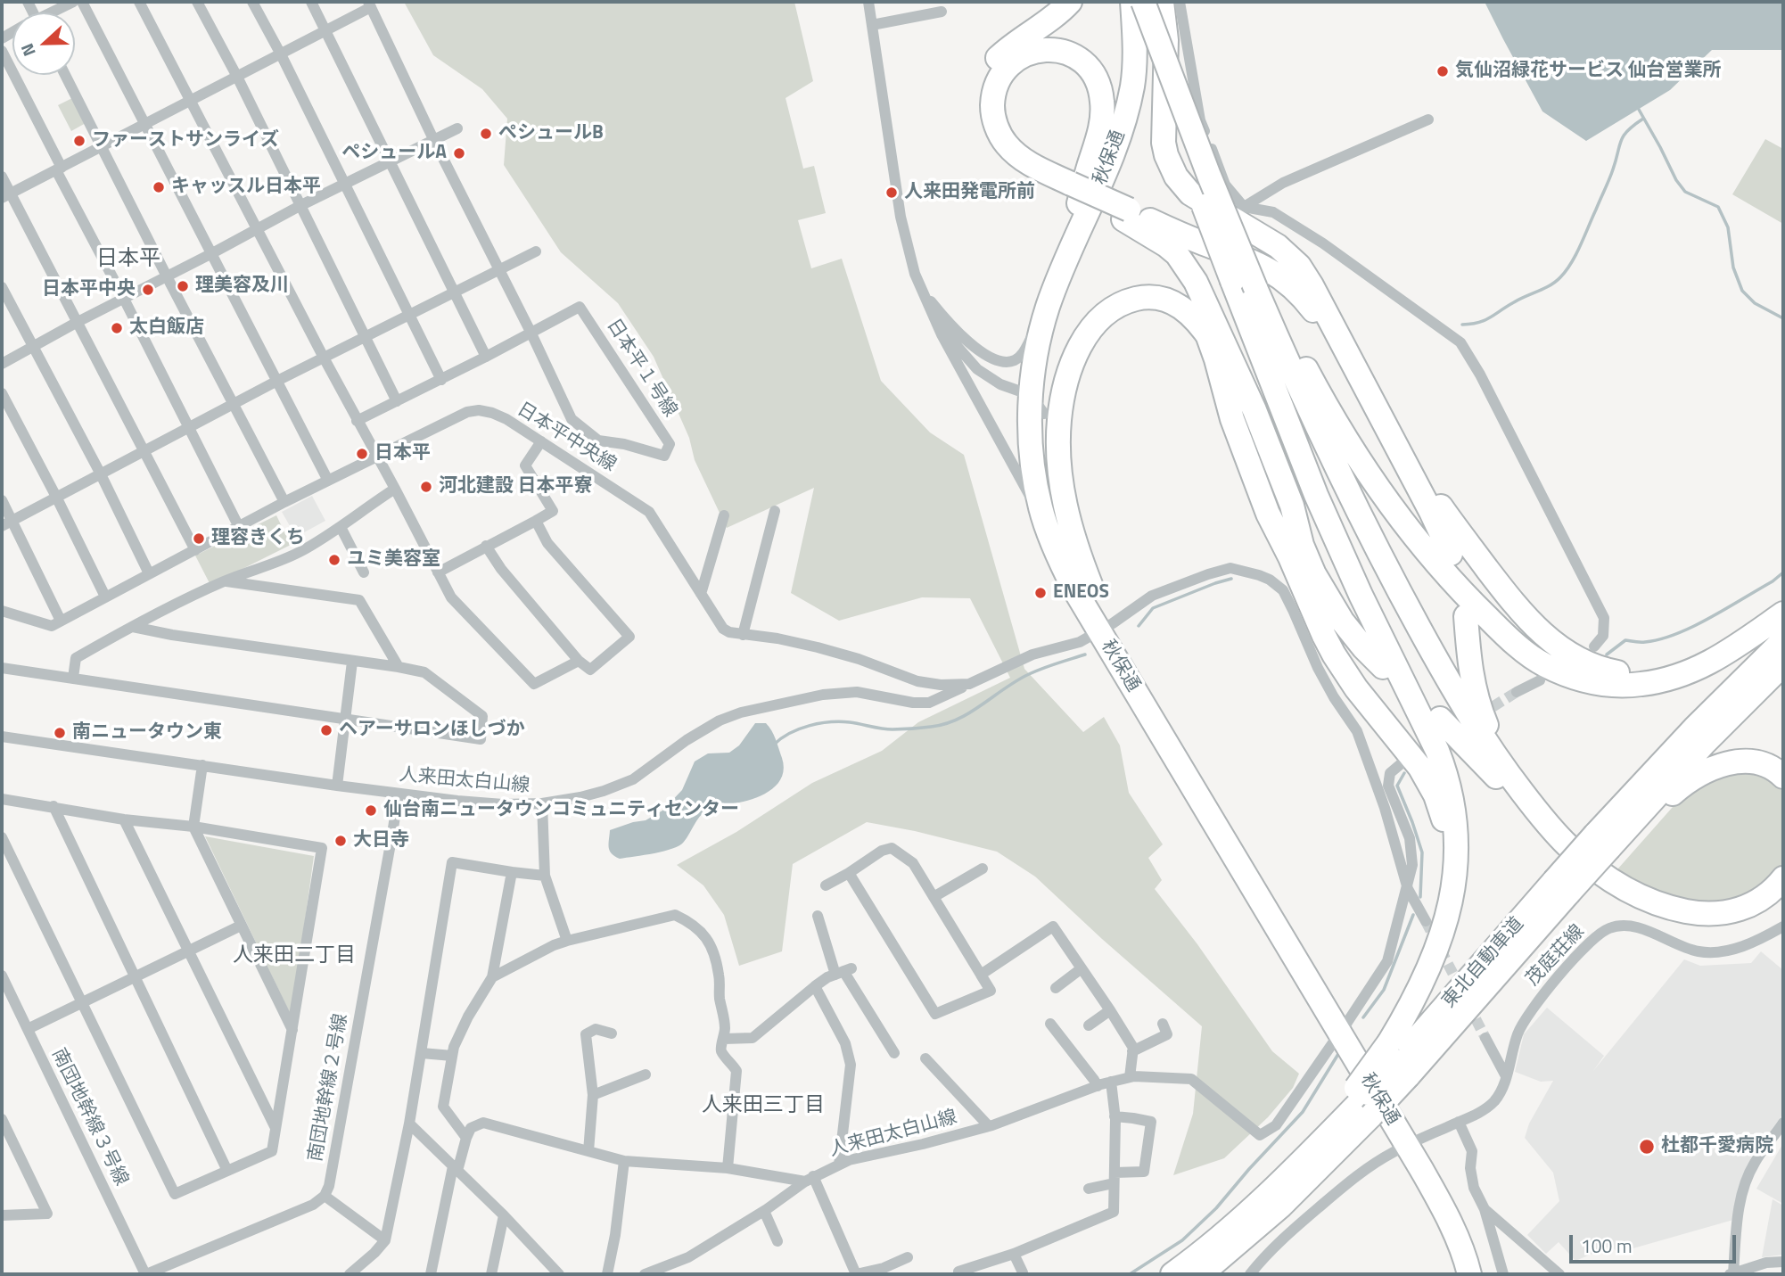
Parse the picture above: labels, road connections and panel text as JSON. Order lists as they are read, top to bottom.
{
  "streets": {
    "highway": ["秋保通", "東北自動車道"],
    "street": [
      "日本平１号線",
      "日本平中央線",
      "人来田太白山線",
      "茂庭荘線",
      "南団地幹線２号線",
      "南団地幹線３号線"
    ]
  },
  "crossings": [
    ["秋保通", "日本平中央線"],
    ["秋保通", "人来田太白山線"],
    ["秋保通", "茂庭荘線"],
    ["人来田太白山線", "南団地幹線２号線"]
  ],
  "districts": ["日本平", "人来田二丁目", "人来田三丁目"],
  "places": [
    "気仙沼緑花サービス 仙台営業所",
    "ぺシュールB",
    "ファーストサンライズ",
    "ペシュールA",
    "キャッスル日本平",
    "人来田発電所前",
    "理美容及川",
    "日本平中央",
    "太白飯店",
    "日本平",
    "河北建設 日本平寮",
    "理容きくち",
    "ユミ美容室",
    "ENEOS",
    "ヘアーサロンほしづか",
    "南ニュータウン東",
    "仙台南ニュータウンコミュニティセンター",
    "大日寺",
    "杜都千愛病院"
  ],
  "scale_bar": "100 m",
  "north": "left"
}
